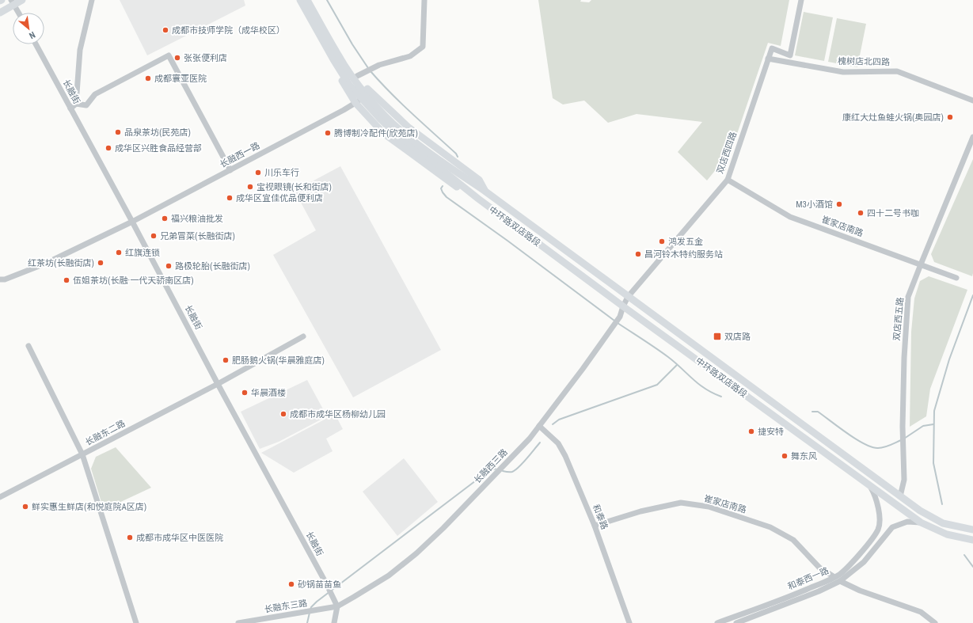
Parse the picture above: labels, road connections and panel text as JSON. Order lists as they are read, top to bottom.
{
  "streets": {
    "main road": ["中环路双店路段"],
    "street": [
      "槐树店北四路",
      "长融街",
      "双店西四路",
      "长融西一路",
      "崔家店南路",
      "双店西五路",
      "长融东二路",
      "长融西三路",
      "和泰路",
      "和泰西一路",
      "长融东三路"
    ]
  },
  "crossings": [
    ["槐树店北四路", "双店西四路"],
    ["长融街", "长融西一路"],
    ["长融街", "长融东二路"],
    ["长融街", "长融西三路"],
    ["长融街", "长融东三路"],
    ["双店西四路", "中环路双店路段"],
    ["双店西四路", "崔家店南路"],
    ["双店西四路", "长融西三路"],
    ["中环路双店路段", "双店西五路"],
    ["中环路双店路段", "长融西三路"],
    ["中环路双店路段", "和泰西一路"],
    ["崔家店南路", "双店西五路"],
    ["崔家店南路", "和泰路"],
    ["崔家店南路", "和泰西一路"],
    ["长融西三路", "和泰路"],
    ["长融西三路", "长融东三路"]
  ],
  "places": {
    "other": [
      "成都市技师学院（成华校区）",
      "张张便利店",
      "成都寰亚医院",
      "康红大灶鱼蛙火锅(奥园店)",
      "品泉茶坊(民苑店)",
      "腾博制冷配件(欣苑店)",
      "成华区兴胜食品经营部",
      "川乐车行",
      "宝视眼镜(长和街店)",
      "成华区宜佳优品便利店",
      "M3小酒馆",
      "四十二号书咖",
      "福兴粮油批发",
      "兄弟冒菜(长融街店)",
      "鸿发五金",
      "红旗连锁",
      "昌河铃木特约服务站",
      "红茶坊(长融街店)",
      "路极轮胎(长融街店)",
      "伍姐茶坊(长融·一代天骄南区店)",
      "肥肠鹅火锅(华晨雅庭店)",
      "华晨酒楼",
      "成都市成华区杨柳幼儿园",
      "捷安特",
      "舞东风",
      "鲜实惠生鲜店(和悦庭院A区店)",
      "成都市成华区中医医院",
      "砂锅苗苗鱼"
    ],
    "transit": ["双店路"]
  },
  "north": "bottom right"
}
